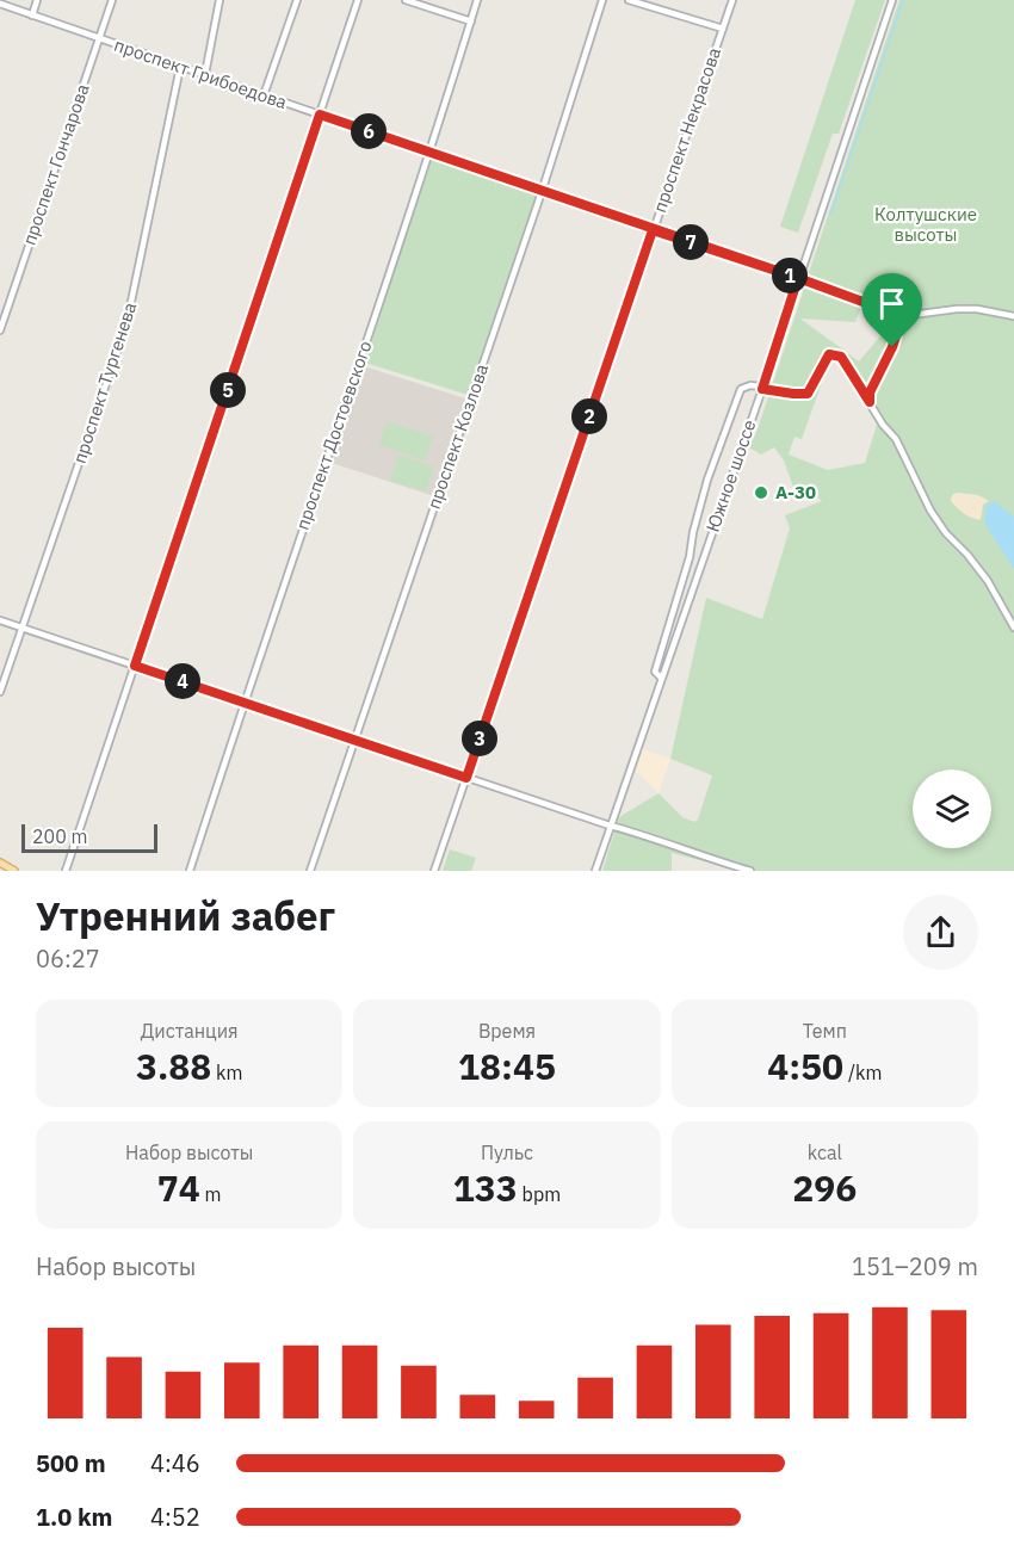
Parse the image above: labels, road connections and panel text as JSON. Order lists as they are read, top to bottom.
{
  "streets": {
    "street": [
      "проспект Грибоедова",
      "проспект Некрасова",
      "проспект Гончарова",
      "проспект Тургенева",
      "проспект Достоевского",
      "проспект Козлова",
      "Южное шоссе"
    ]
  },
  "crossings": [
    ["проспект Грибоедова", "проспект Некрасова"],
    ["проспект Грибоедова", "проспект Гончарова"],
    ["проспект Грибоедова", "проспект Тургенева"],
    ["проспект Грибоедова", "проспект Достоевского"],
    ["проспект Грибоедова", "проспект Козлова"],
    ["проспект Грибоедова", "Южное шоссе"]
  ],
  "parks": ["Колтушские высоты"],
  "places": ["А-30"],
  "scale_bar": "200 m",
  "page": {
    "pins": [
      "6",
      "7",
      "1",
      "5",
      "2",
      "4",
      "3"
    ],
    "scale": "200 m",
    "heading": ["Утренний забег", "06:27"],
    "stats": [
      ["Дистанция", "3.88 km"],
      ["Время", "18:45"],
      ["Темп", "4:50 /km"],
      ["Набор высоты", "74 m"],
      ["Пульс", "133 bpm"],
      ["kcal", "296"]
    ],
    "chart": ["Набор высоты", "151–209 m"],
    "list": [
      {
        "name": "500 m",
        "note": "4:46"
      },
      {
        "name": "1.0 km",
        "note": "4:52"
      }
    ]
  }
}
